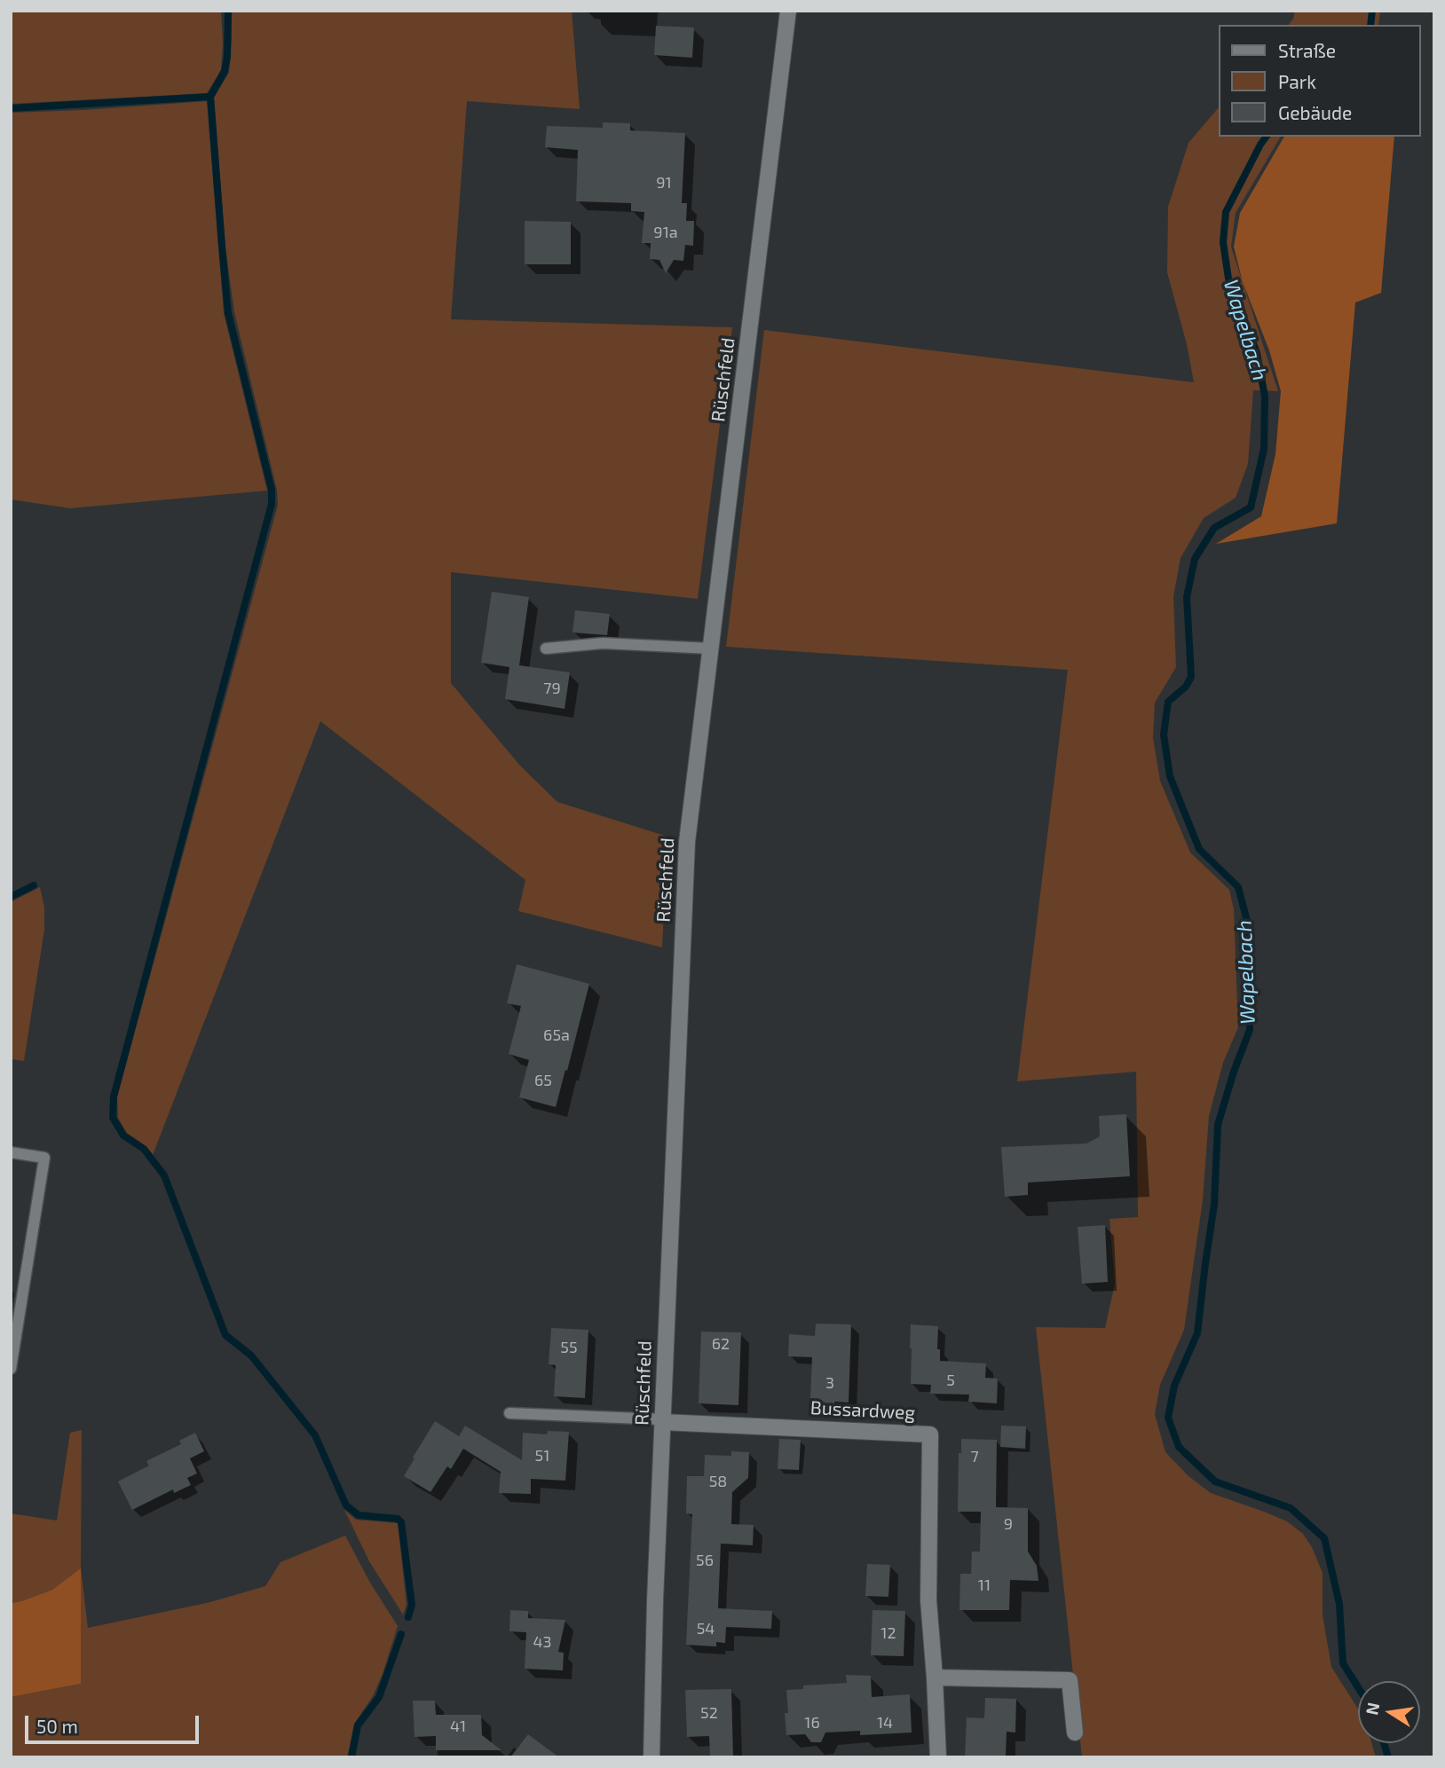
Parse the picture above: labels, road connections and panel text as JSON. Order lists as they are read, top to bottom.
{
  "streets": {
    "street": ["Rüschfeld", "Bussardweg"]
  },
  "crossings": [
    ["Rüschfeld", "Bussardweg"]
  ],
  "water": ["Wapelbach"],
  "house_numbers": [
    "91",
    "91a",
    "79",
    "65a",
    "65",
    "62",
    "55",
    "5",
    "3",
    "51",
    "7",
    "58",
    "9",
    "56",
    "11",
    "54",
    "12",
    "43",
    "52",
    "16",
    "14",
    "41"
  ],
  "legend": ["Straße", "Park", "Gebäude"],
  "scale_bar": "50 m",
  "north": "left"
}
